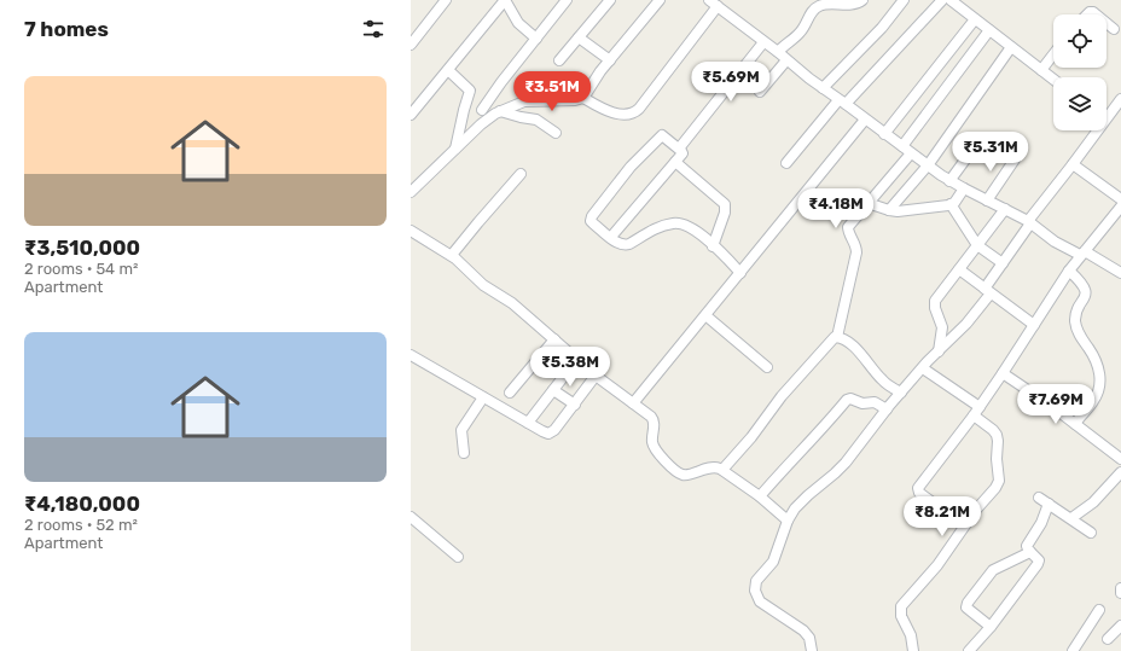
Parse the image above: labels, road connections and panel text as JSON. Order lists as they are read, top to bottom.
{
  "page": {
    "heading": "7 homes",
    "list": [
      {
        "name": "₹3,510,000",
        "note": "2 rooms · 54 m² · Apartment"
      },
      {
        "name": "₹4,180,000",
        "note": "2 rooms · 52 m² · Apartment"
      }
    ],
    "price": [
      "₹5.69M",
      "₹3.51M",
      "₹5.31M",
      "₹4.18M",
      "₹5.38M",
      "₹7.69M",
      "₹8.21M"
    ]
  }
}
